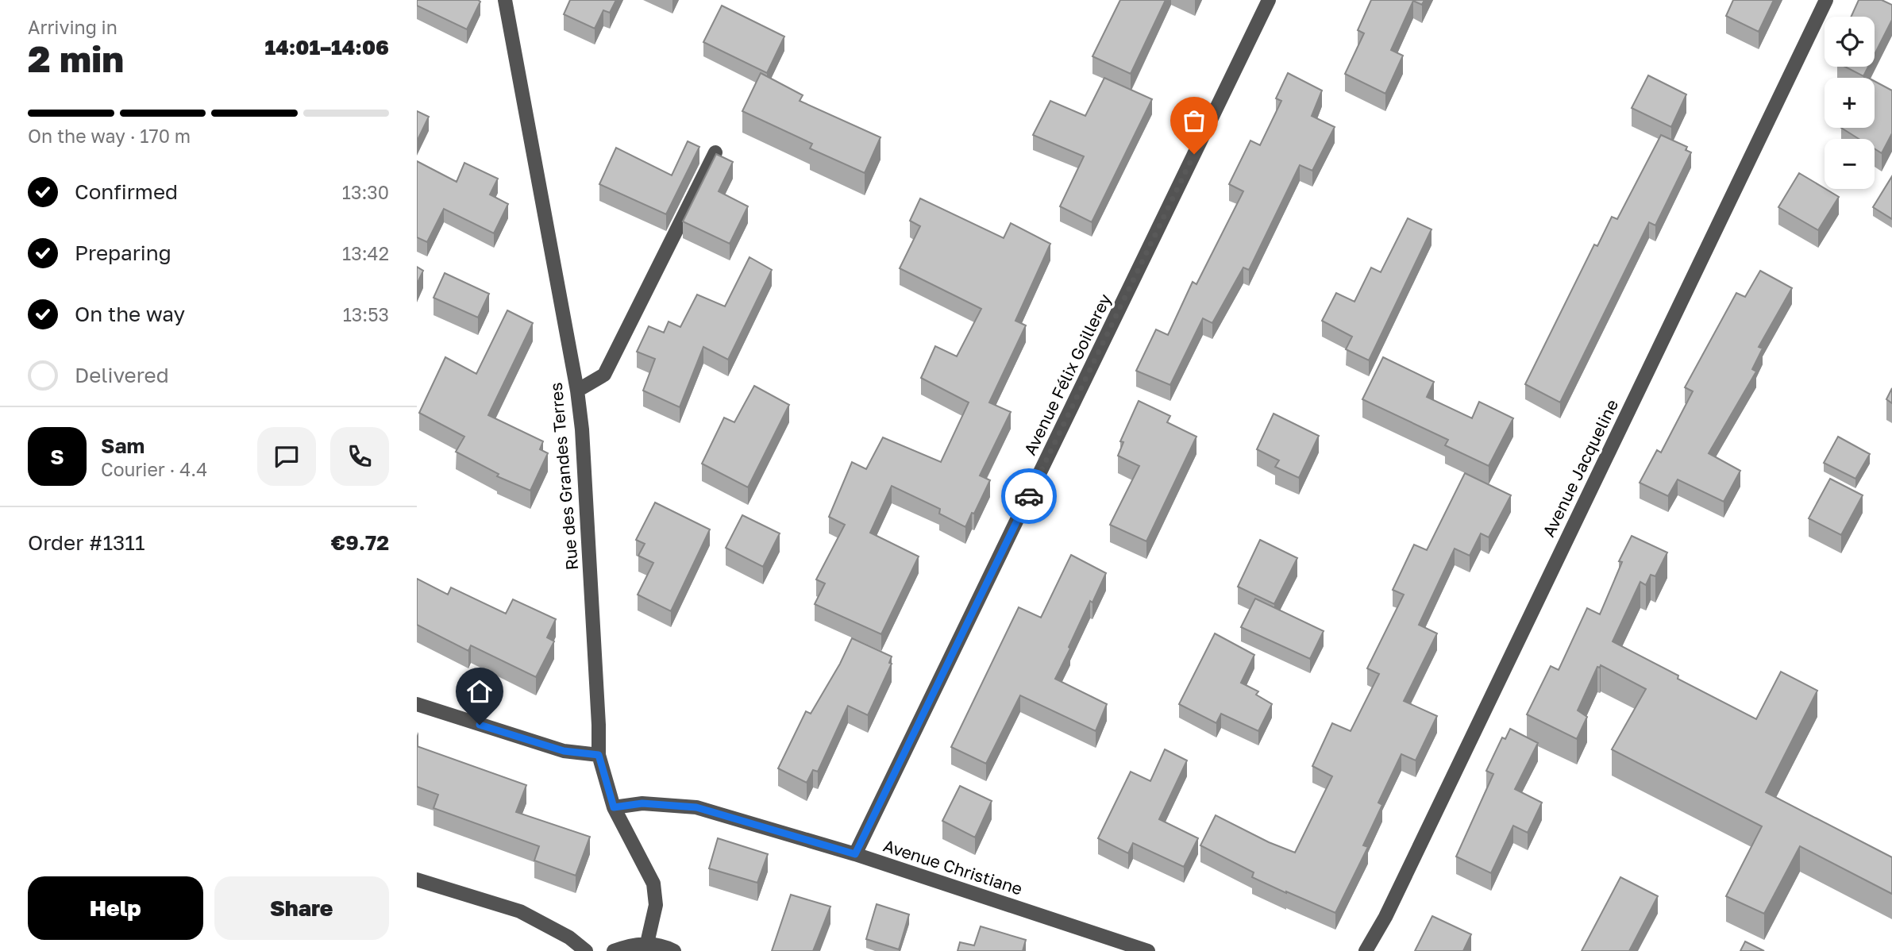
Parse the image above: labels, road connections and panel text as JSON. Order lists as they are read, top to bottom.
{
  "streets": {
    "street": [
      "Avenue Félix Goillerey",
      "Avenue Jacqueline",
      "Rue des Grandes Terres",
      "Avenue Christiane"
    ]
  },
  "crossings": [
    ["Avenue Félix Goillerey", "Avenue Christiane"],
    ["Rue des Grandes Terres", "Avenue Christiane"]
  ],
  "page": {
    "heading": ["2 min", "Arriving in", "14:01–14:06"],
    "panel": [
      "Sam",
      "Courier · 4.4",
      "Order #1311",
      "€9.72"
    ],
    "map_buttons": ["+", "−"],
    "bar": "On the way · 170 m",
    "list": [
      ["Confirmed", "13:30"],
      ["Preparing", "13:42"],
      ["On the way", "13:53"],
      "Delivered"
    ],
    "round": "S",
    "buttons": ["Help", "Share"]
  }
}
